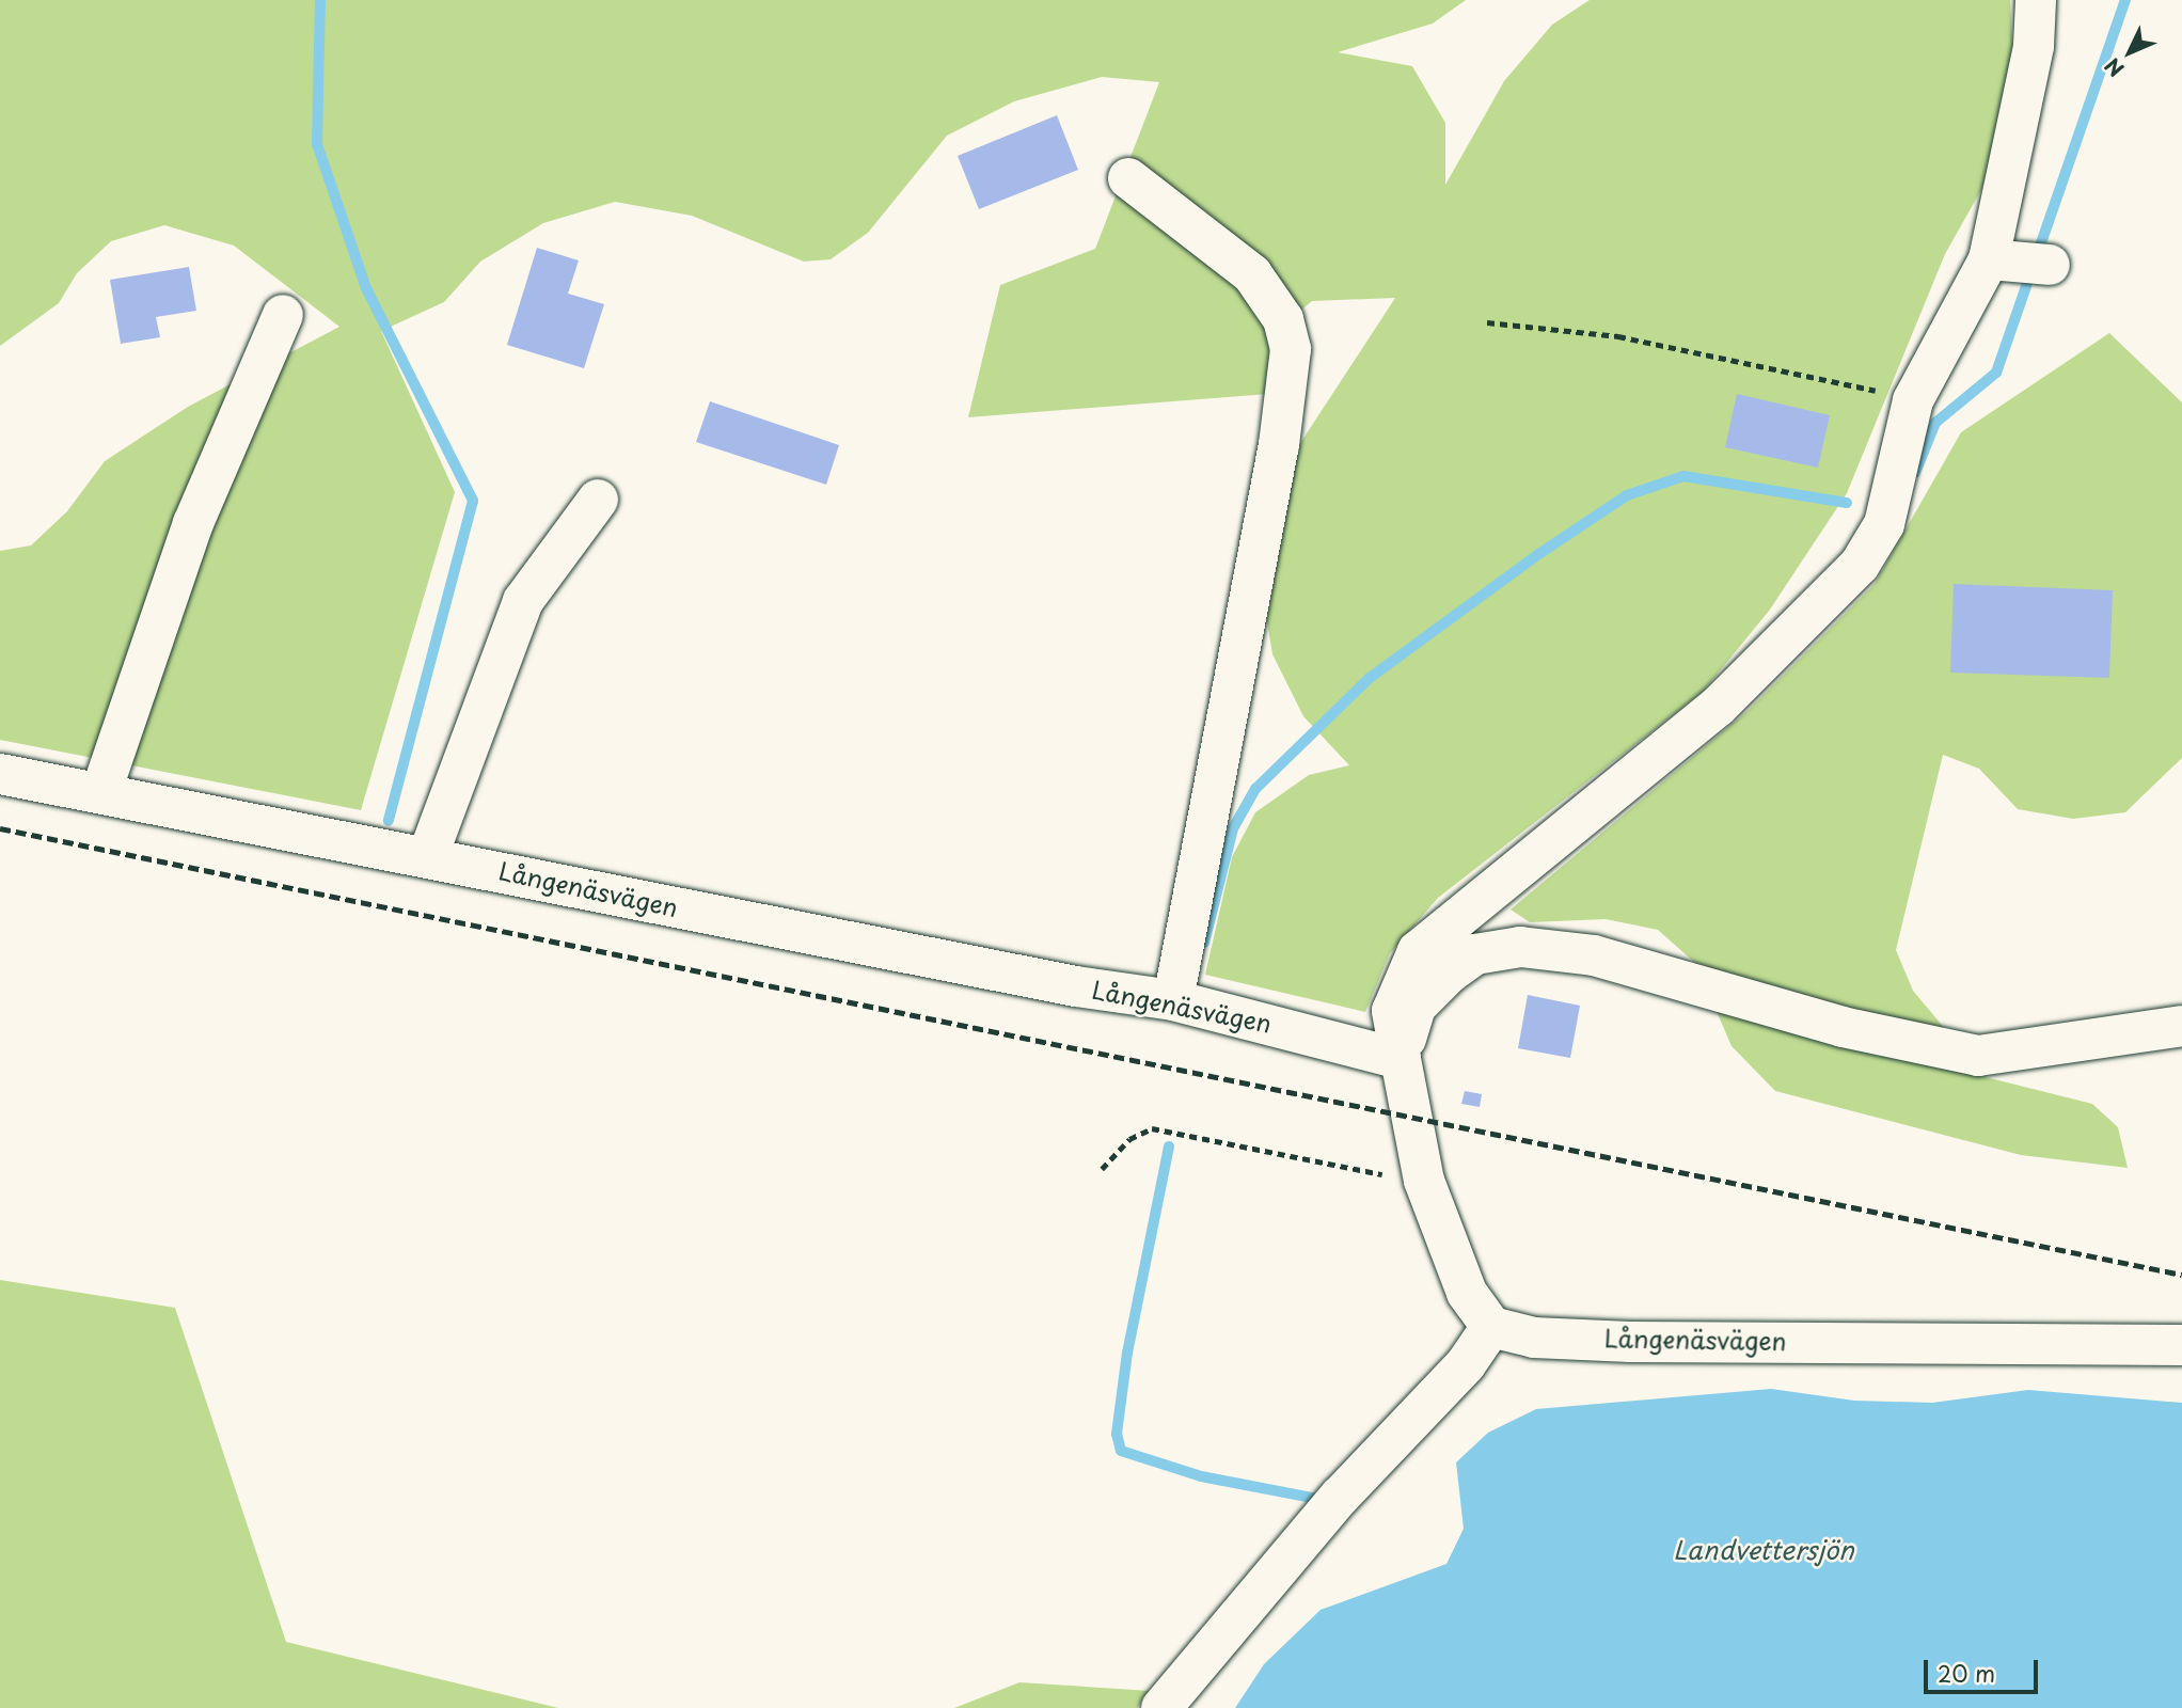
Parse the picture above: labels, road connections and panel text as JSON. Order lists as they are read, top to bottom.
{
  "streets": {
    "street": ["Långenäsvägen"]
  },
  "water": ["Landvettersjön"],
  "scale_bar": "20 m",
  "north": "bottom left"
}
